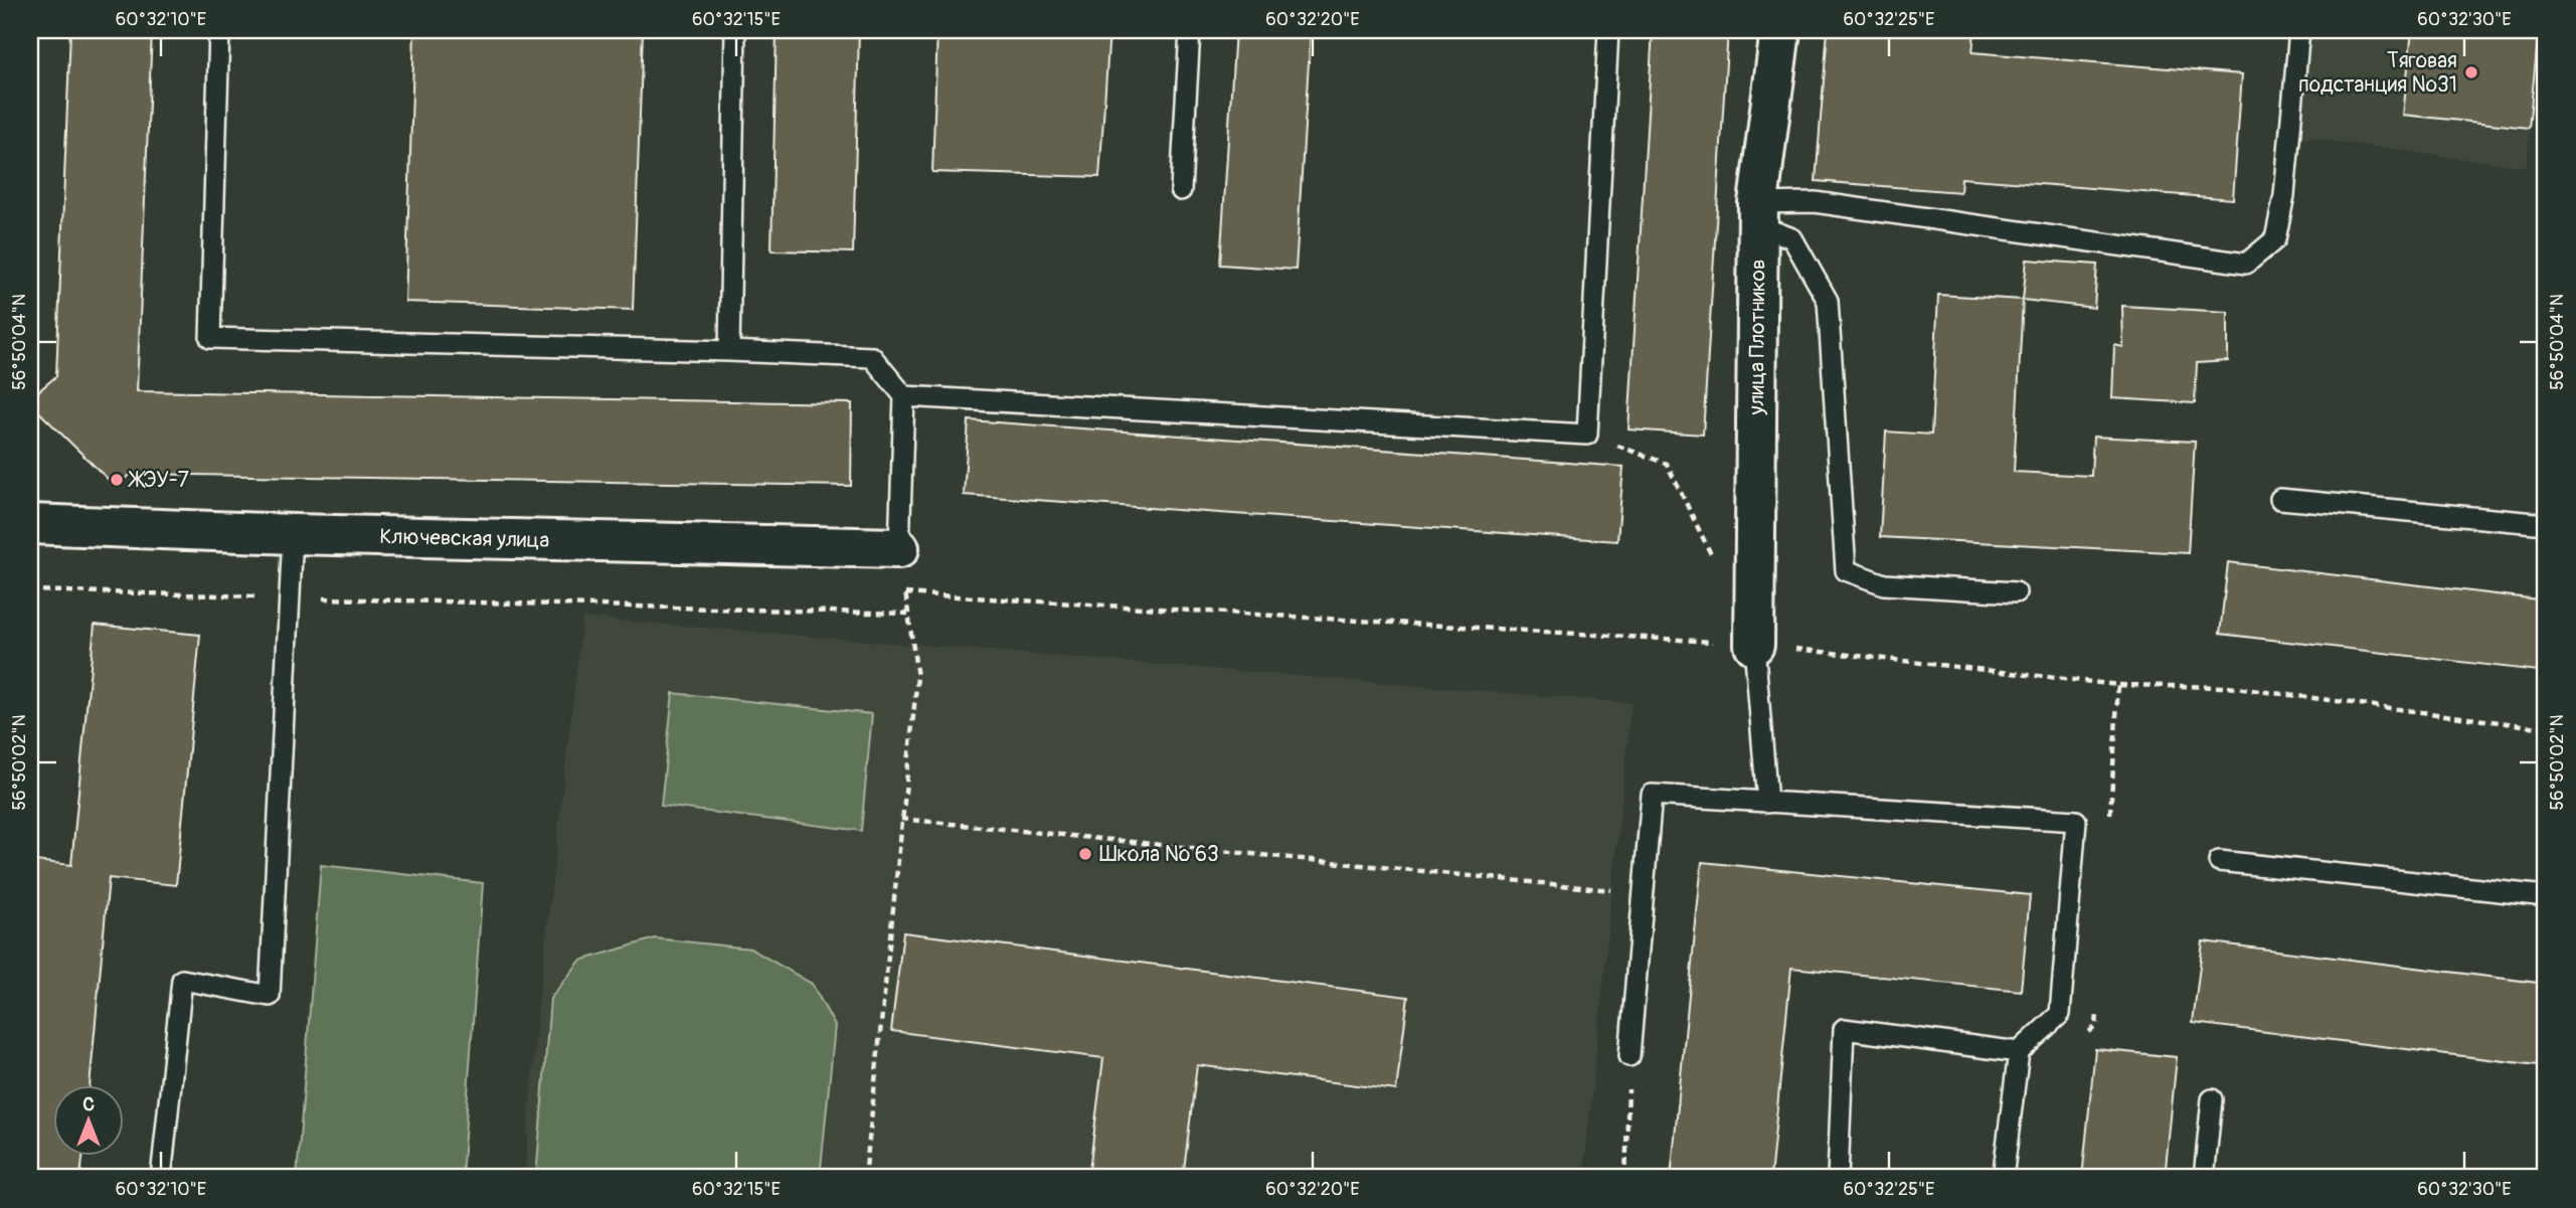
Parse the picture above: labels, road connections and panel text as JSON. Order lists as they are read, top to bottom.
{
  "streets": {
    "street": ["улица Плотников", "Ключевская улица"]
  },
  "places": ["Тяговая подстанция №31", "ЖЭУ-7", "Школа № 63"],
  "north": "top",
  "coordinates": [
    "60°32'10\"E",
    "60°32'15\"E",
    "60°32'20\"E",
    "60°32'25\"E",
    "60°32'30\"E",
    "56°50'04\"N",
    "56°50'02\"N"
  ]
}
